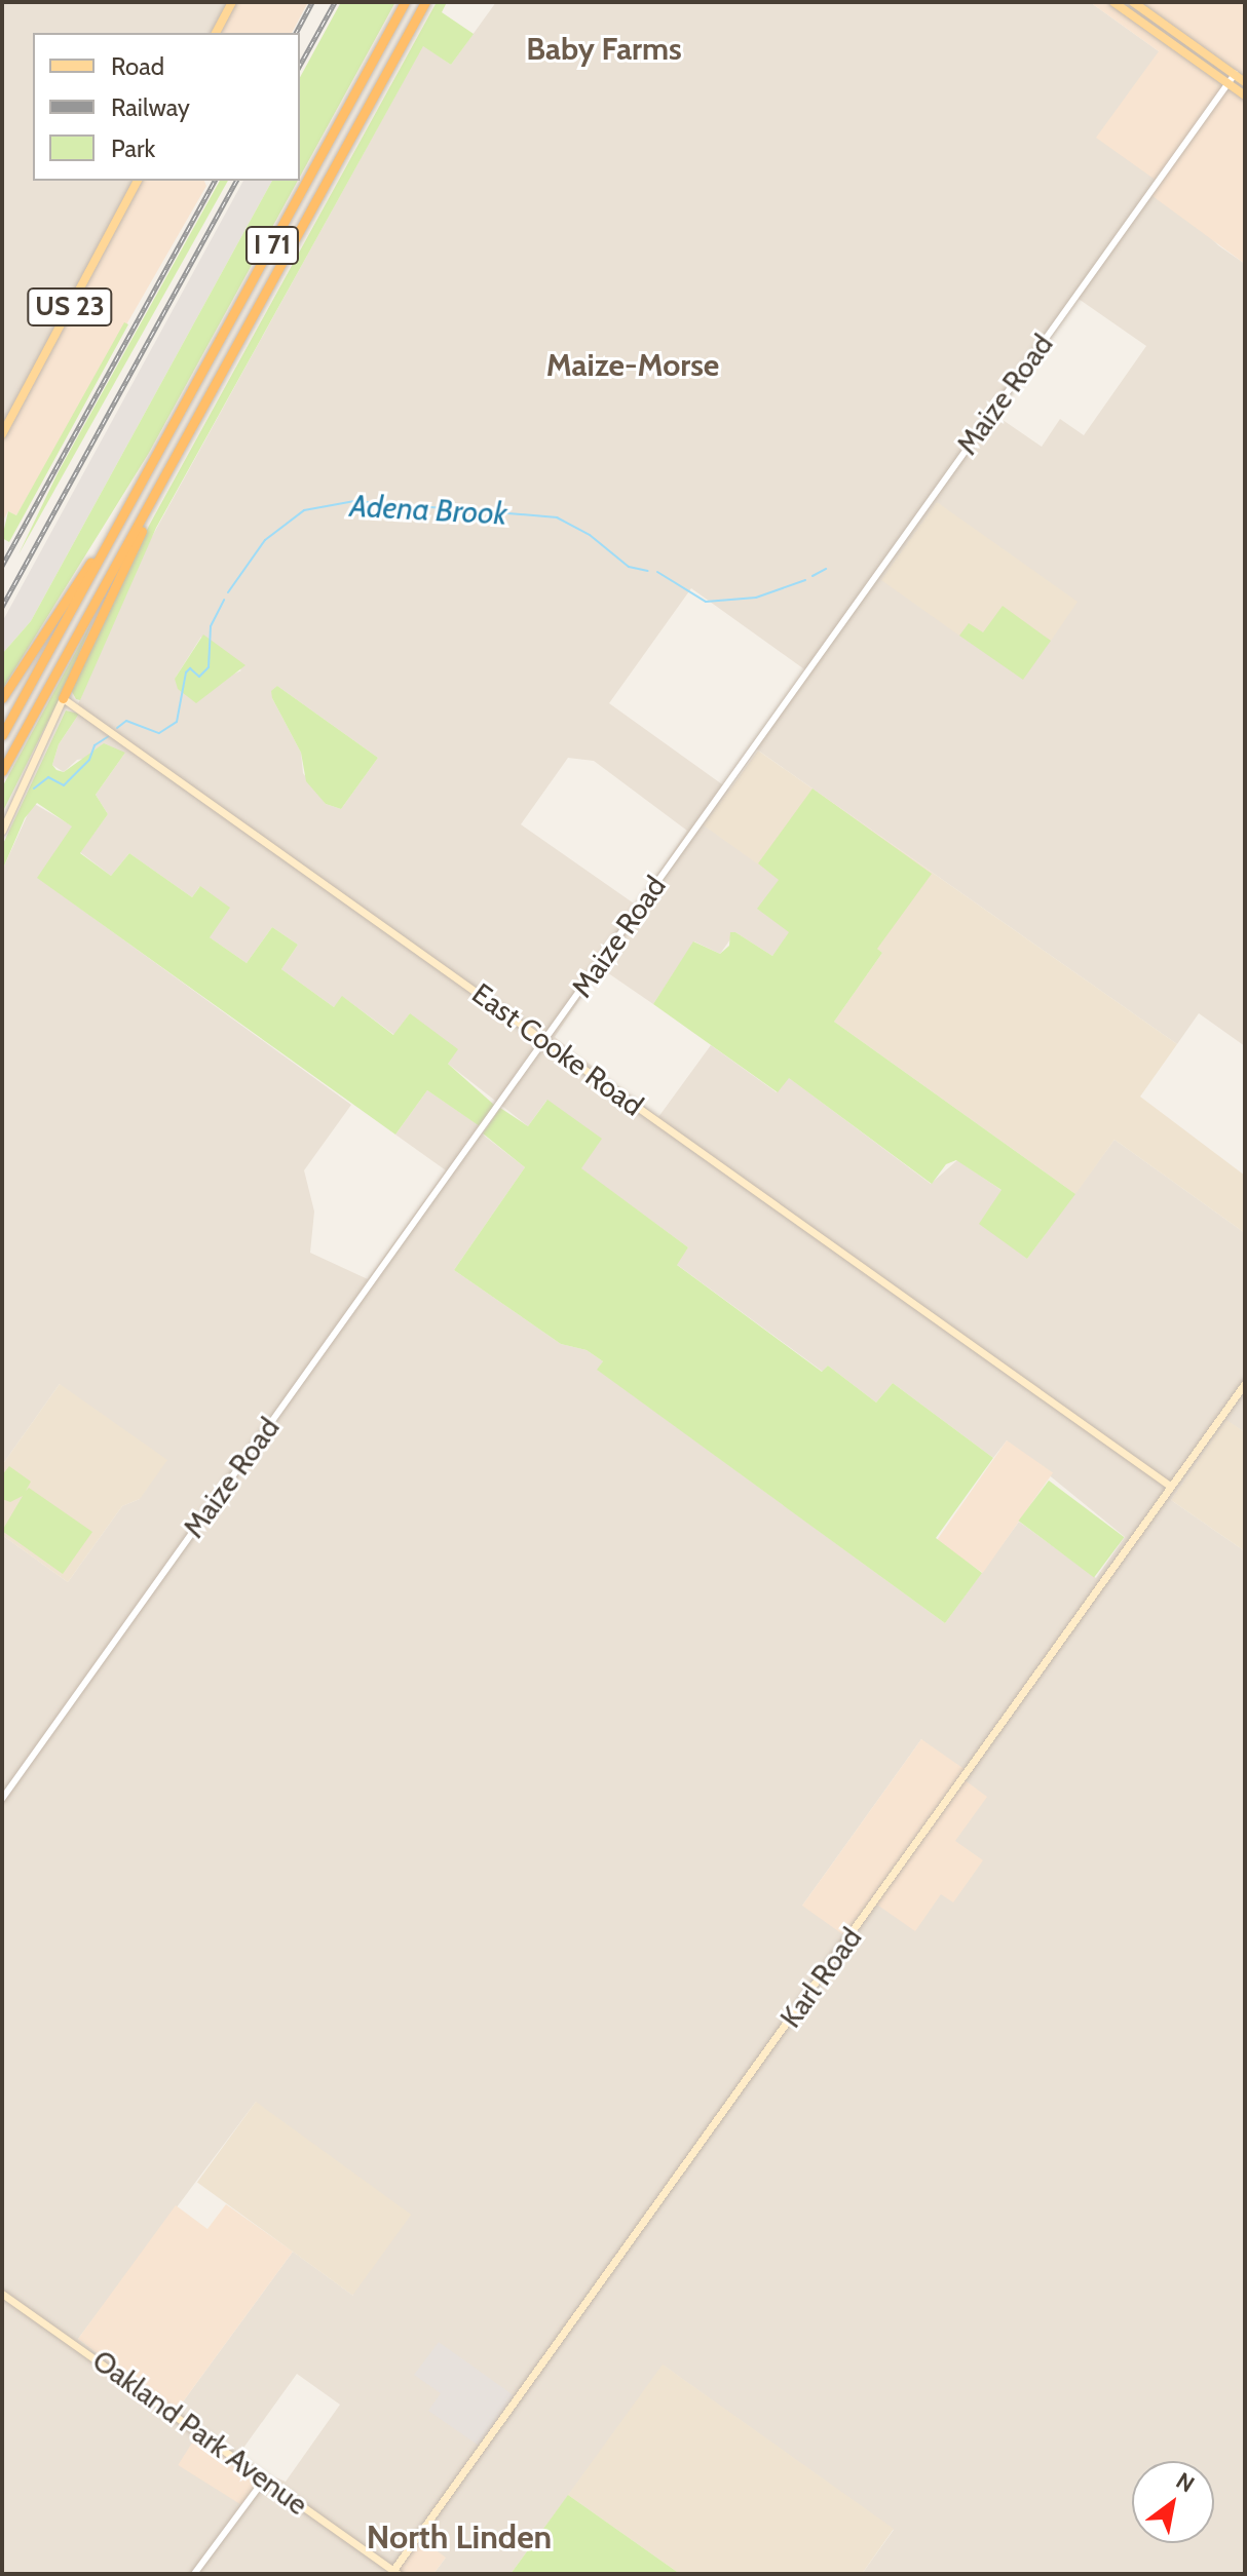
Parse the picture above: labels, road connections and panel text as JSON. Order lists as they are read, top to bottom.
{
  "streets": {
    "highway": ["I 71"],
    "main road": [
      "US 23",
      "East Cooke Road",
      "Karl Road",
      "Oakland Park Avenue"
    ],
    "street": ["Maize Road"]
  },
  "crossings": [
    ["Maize Road", "East Cooke Road"],
    ["East Cooke Road", "Karl Road"],
    ["Karl Road", "Oakland Park Avenue"]
  ],
  "districts": ["Baby Farms", "Maize-Morse", "North Linden"],
  "water": ["Adena Brook"],
  "legend": ["Road", "Railway", "Park"],
  "north": "top right"
}
